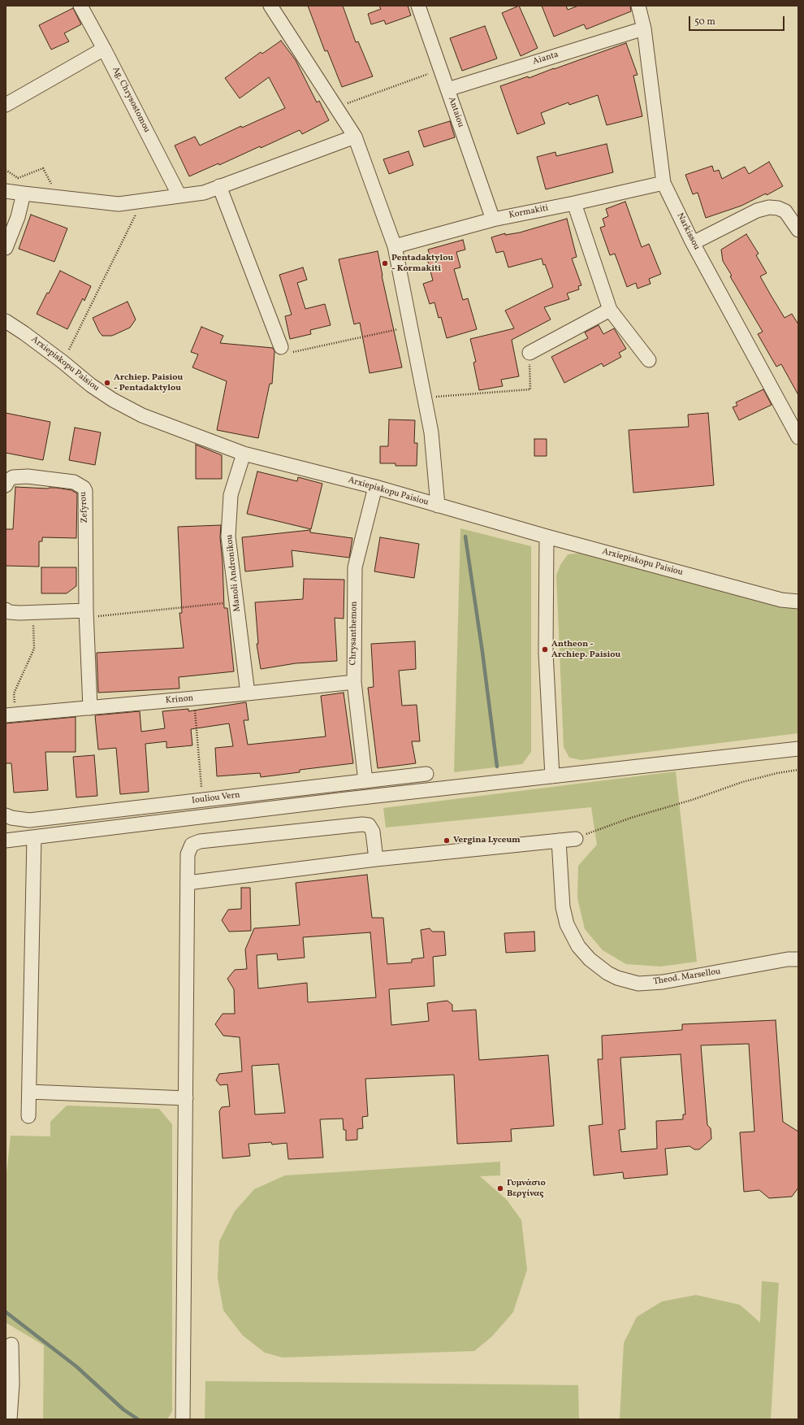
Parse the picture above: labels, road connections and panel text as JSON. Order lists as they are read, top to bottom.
{
  "streets": {
    "street": [
      "Aianta",
      "Ag. Chrysostomou",
      "Antaiou",
      "Kormakiti",
      "Narkissou",
      "Arxiepiskopu Paisiou",
      "Zefyrou",
      "Manoli Andronikou",
      "Chrysanthemon",
      "Krinon",
      "Iouliou Vern",
      "Theod. Marsellou"
    ]
  },
  "crossings": [
    ["Aianta", "Antaiou"],
    ["Aianta", "Narkissou"],
    ["Antaiou", "Kormakiti"],
    ["Kormakiti", "Narkissou"],
    ["Arxiepiskopu Paisiou", "Manoli Andronikou"],
    ["Arxiepiskopu Paisiou", "Chrysanthemon"],
    ["Zefyrou", "Krinon"],
    ["Manoli Andronikou", "Krinon"],
    ["Chrysanthemon", "Krinon"],
    ["Chrysanthemon", "Iouliou Vern"]
  ],
  "places": [
    "Pentadaktylou - Kormakiti",
    "Archiep. Paisiou - Pentadaktylou",
    "Antheon - Archiep. Paisiou",
    "Vergina Lyceum",
    "Γυμνάσιο Βεργίνας"
  ],
  "scale_bar": "50 m"
}
